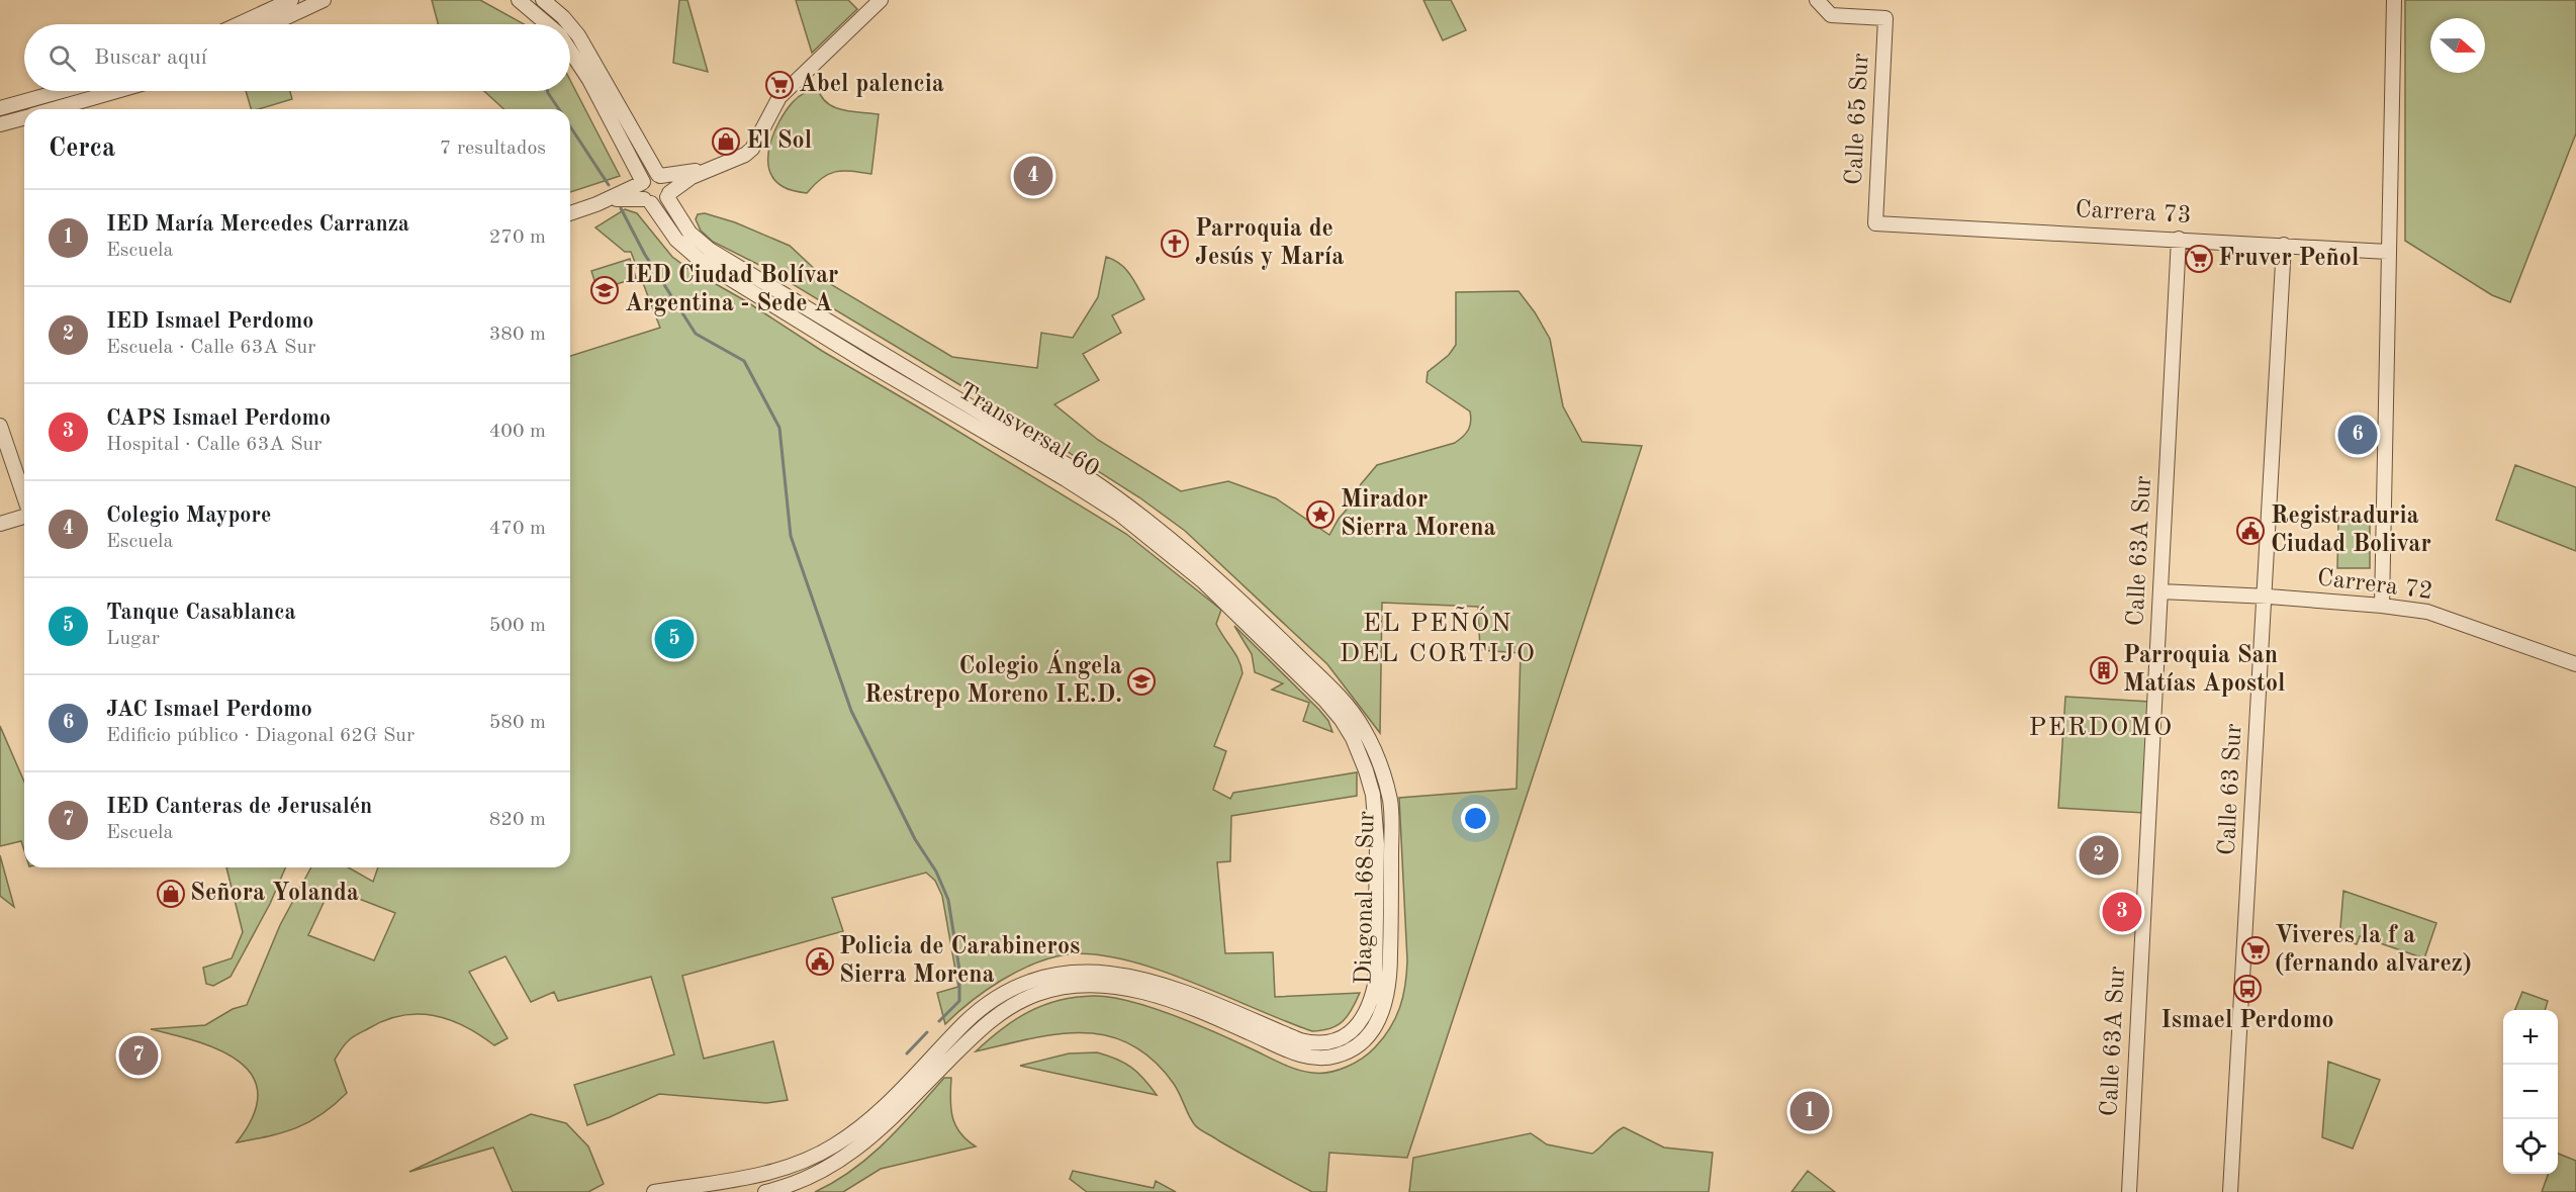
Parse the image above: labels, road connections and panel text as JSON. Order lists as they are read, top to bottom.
{
  "streets": {
    "street": [
      "Calle 65 Sur",
      "Carrera 73",
      "Transversal 60",
      "Calle 63A Sur",
      "Carrera 72",
      "Calle 63 Sur",
      "Diagonal 68 Sur"
    ]
  },
  "crossings": [
    ["Calle 65 Sur", "Carrera 73"],
    ["Carrera 73", "Calle 63A Sur"],
    ["Carrera 73", "Calle 63 Sur"],
    ["Transversal 60", "Diagonal 68 Sur"],
    ["Calle 63A Sur", "Carrera 72"],
    ["Carrera 72", "Calle 63 Sur"]
  ],
  "districts": ["EL PEÑÓN DEL CORTIJO", "PERDOMO"],
  "places": {
    "supermarket": ["Abel palencia", "Fruver Peñol", "Viveres la f a (fernando alvarez)"],
    "shop": ["El Sol", "Señora Yolanda"],
    "church": ["Parroquia de Jesús y María"],
    "school or university": ["IED Ciudad Bolívar Argentina - Sede A", "Colegio Ángela Restrepo Moreno I.E.D."],
    "place": ["Mirador Sierra Morena"],
    "public building": ["Registraduria Ciudad Bolivar", "Policia de Carabineros Sierra Morena"],
    "building": ["Parroquia San Matías Apostol"],
    "bus stop": ["Ismael Perdomo"]
  },
  "north": "right",
  "page": {
    "search": "Buscar aquí",
    "heading": ["Cerca", "7 resultados"],
    "pins": [
      "4",
      "6",
      "5",
      "2",
      "3",
      "7",
      "1"
    ],
    "list": [
      {
        "mark": "1",
        "name": "IED María Mercedes Carranza",
        "note": "Escuela",
        "value": "270 m"
      },
      {
        "mark": "2",
        "name": "IED Ismael Perdomo",
        "note": "Escuela · Calle 63A Sur",
        "value": "380 m"
      },
      {
        "mark": "3",
        "name": "CAPS Ismael Perdomo",
        "note": "Hospital · Calle 63A Sur",
        "value": "400 m"
      },
      {
        "mark": "4",
        "name": "Colegio Maypore",
        "note": "Escuela",
        "value": "470 m"
      },
      {
        "mark": "5",
        "name": "Tanque Casablanca",
        "note": "Lugar",
        "value": "500 m"
      },
      {
        "mark": "6",
        "name": "JAC Ismael Perdomo",
        "note": "Edificio público · Diagonal 62G Sur",
        "value": "580 m"
      },
      {
        "mark": "7",
        "name": "IED Canteras de Jerusalén",
        "note": "Escuela",
        "value": "820 m"
      }
    ],
    "map_buttons": ["+", "−"]
  }
}
